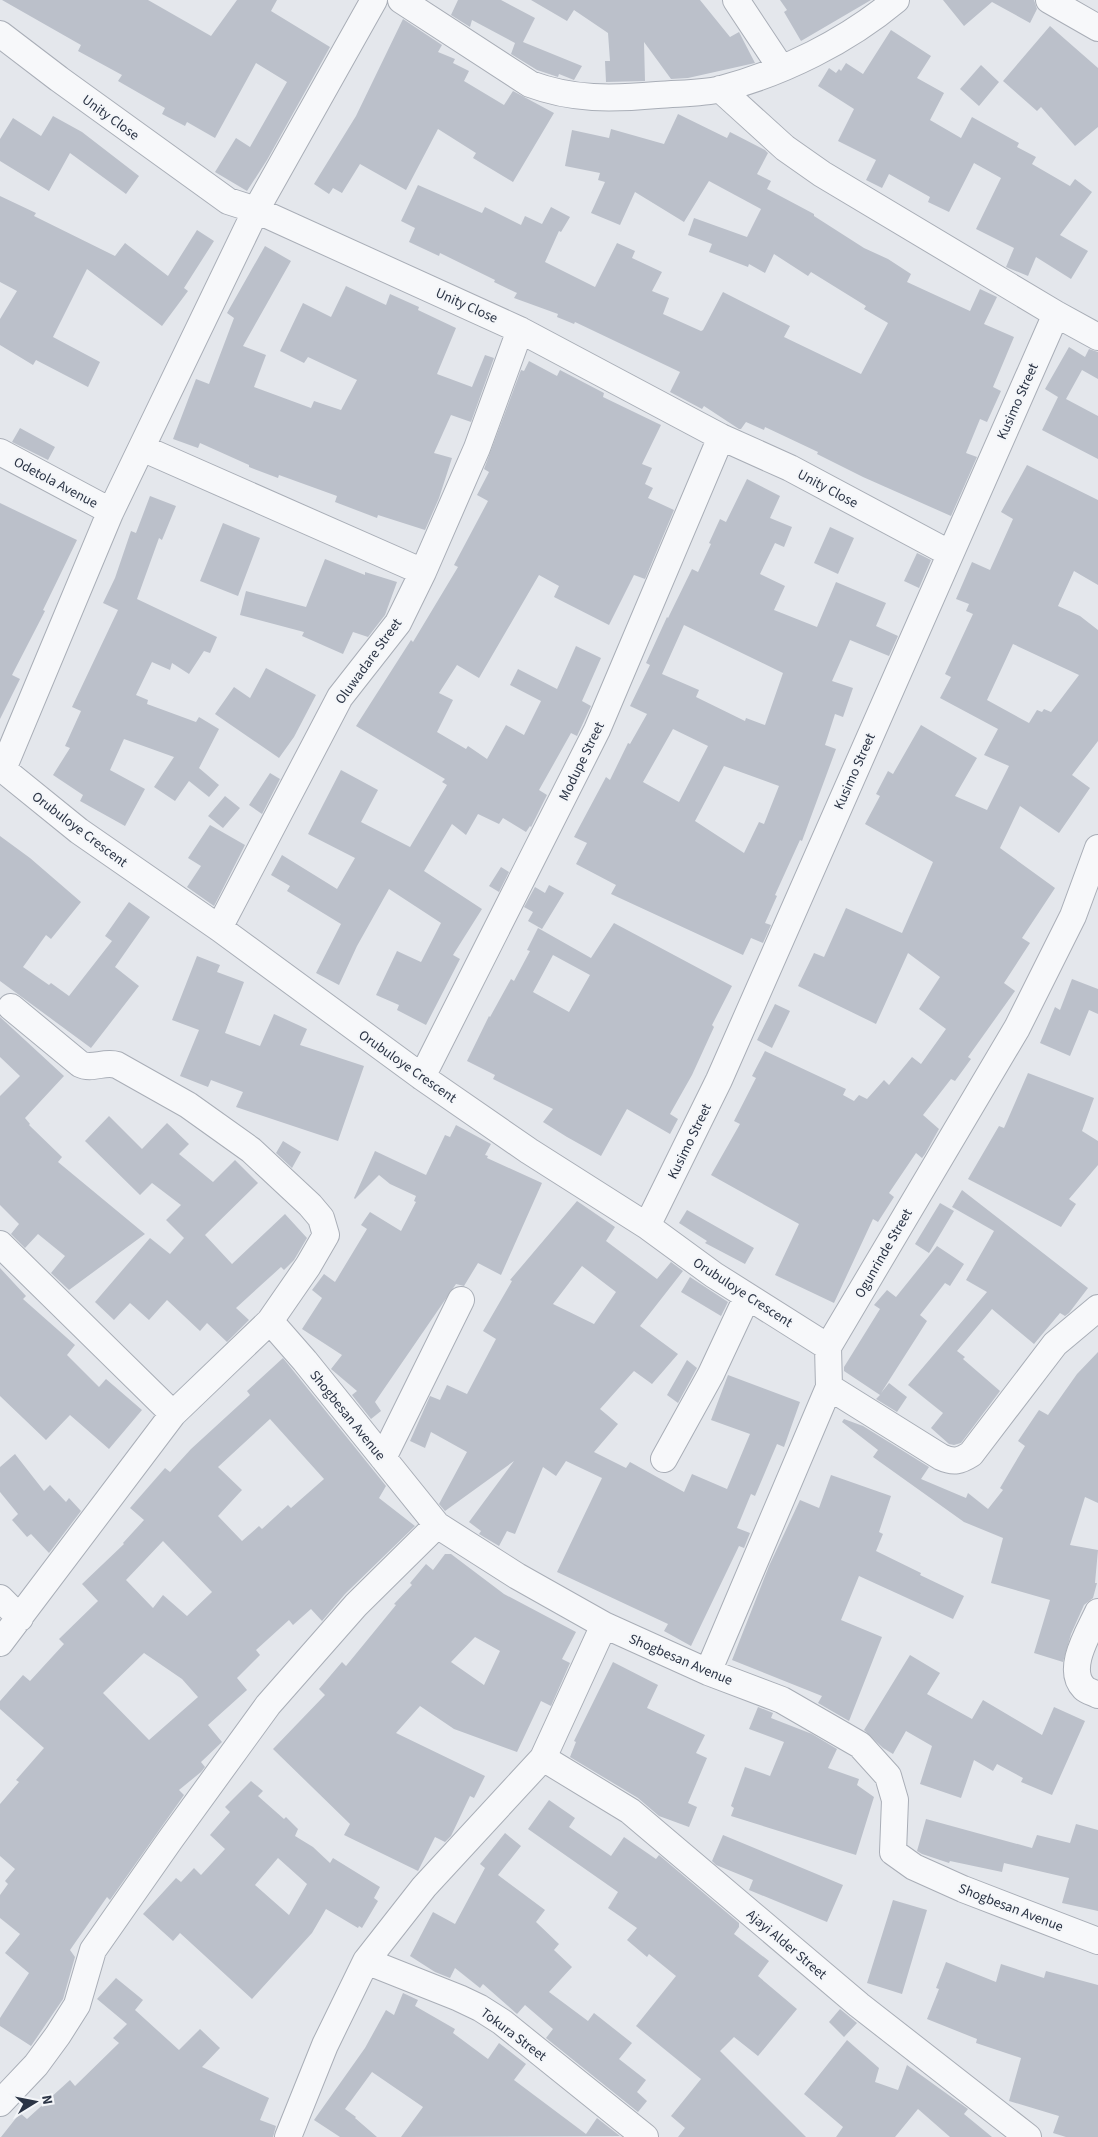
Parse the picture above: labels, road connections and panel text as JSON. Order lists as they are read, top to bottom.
{
  "streets": {
    "street": [
      "Unity Close",
      "Kusimo Street",
      "Odetola Avenue",
      "Oluwadare Street",
      "Modupe Street",
      "Orubuloye Crescent",
      "Ogunrinde Street",
      "Shogbesan Avenue",
      "Ajayi Alder Street",
      "Tokura Street"
    ]
  },
  "crossings": [
    ["Unity Close", "Kusimo Street"],
    ["Unity Close", "Oluwadare Street"],
    ["Unity Close", "Modupe Street"],
    ["Kusimo Street", "Orubuloye Crescent"],
    ["Oluwadare Street", "Orubuloye Crescent"],
    ["Modupe Street", "Orubuloye Crescent"],
    ["Orubuloye Crescent", "Ogunrinde Street"]
  ],
  "north": "right"
}
